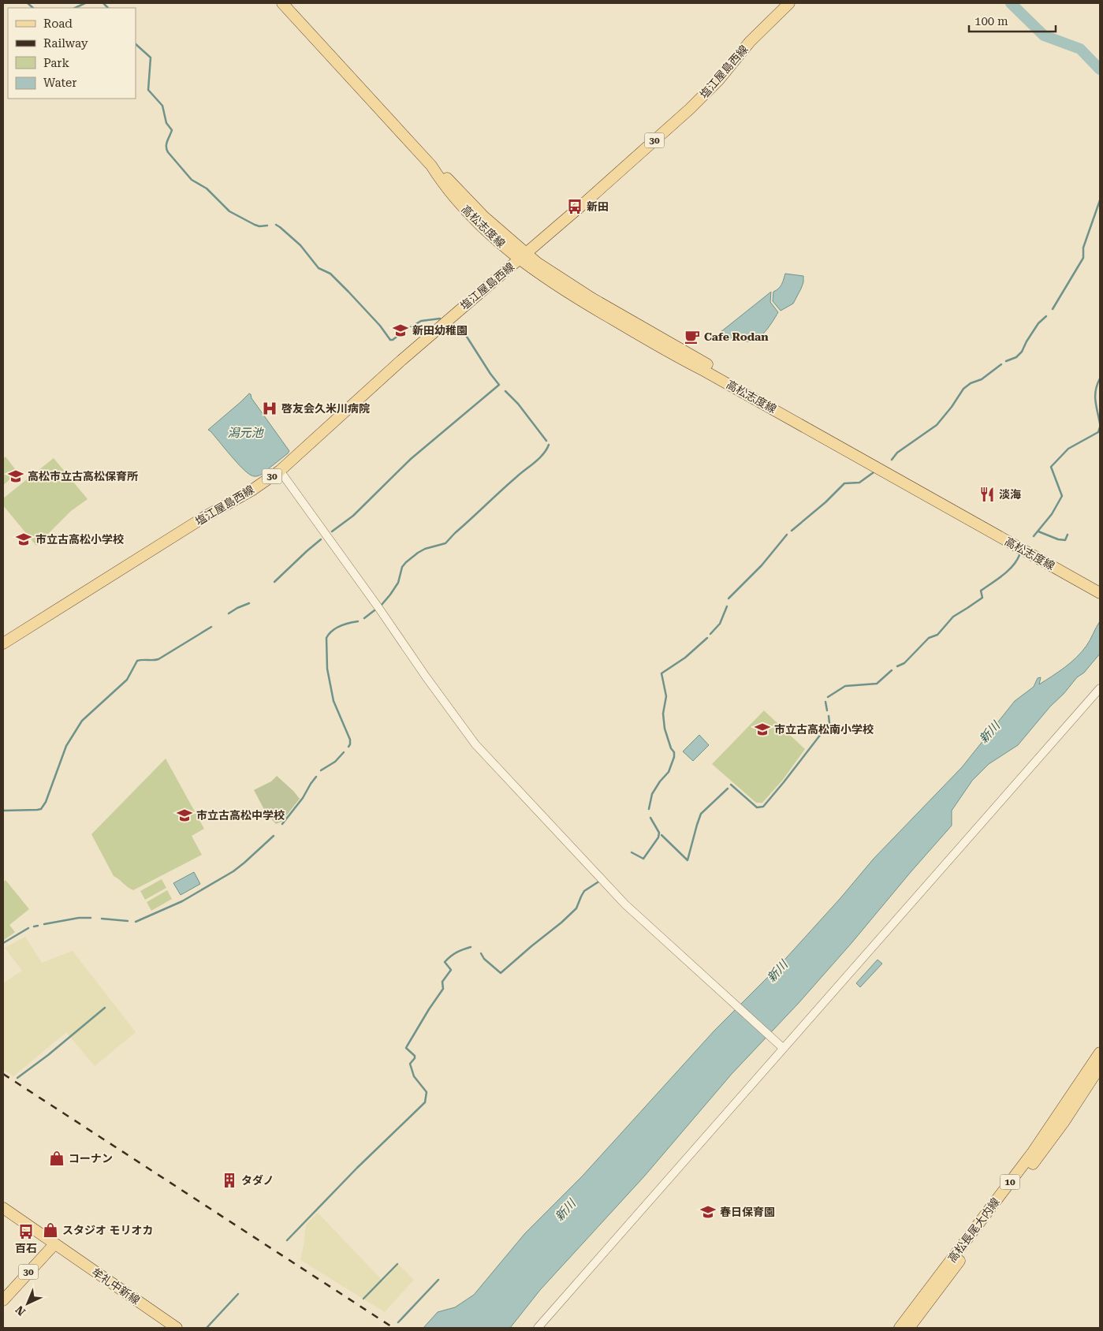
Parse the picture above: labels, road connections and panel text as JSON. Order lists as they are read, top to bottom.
{
  "streets": {
    "main road": [
      "塩江屋島西線",
      "30",
      "高松志度線",
      "10",
      "高松長尾大内線",
      "牟礼中新線"
    ]
  },
  "crossings": [
    ["塩江屋島西線", "高松志度線"],
    ["30", "牟礼中新線"]
  ],
  "water": ["潟元池", "新川"],
  "places": {
    "bus stop": ["新田", "百石"],
    "school or university": [
      "新田幼稚園",
      "高松市立古高松保育所",
      "市立古高松小学校",
      "市立古高松南小学校",
      "市立古高松中学校",
      "春日保育園"
    ],
    "cafe": ["Cafe Rodan"],
    "hospital": ["啓友会久米川病院"],
    "restaurant": ["淡海"],
    "shop": ["コーナン", "スタジオ モリオカ"],
    "building": ["タダノ"]
  },
  "legend": [
    "Road",
    "Railway",
    "Park",
    "Water"
  ],
  "scale_bar": "100 m",
  "north": "bottom left"
}
